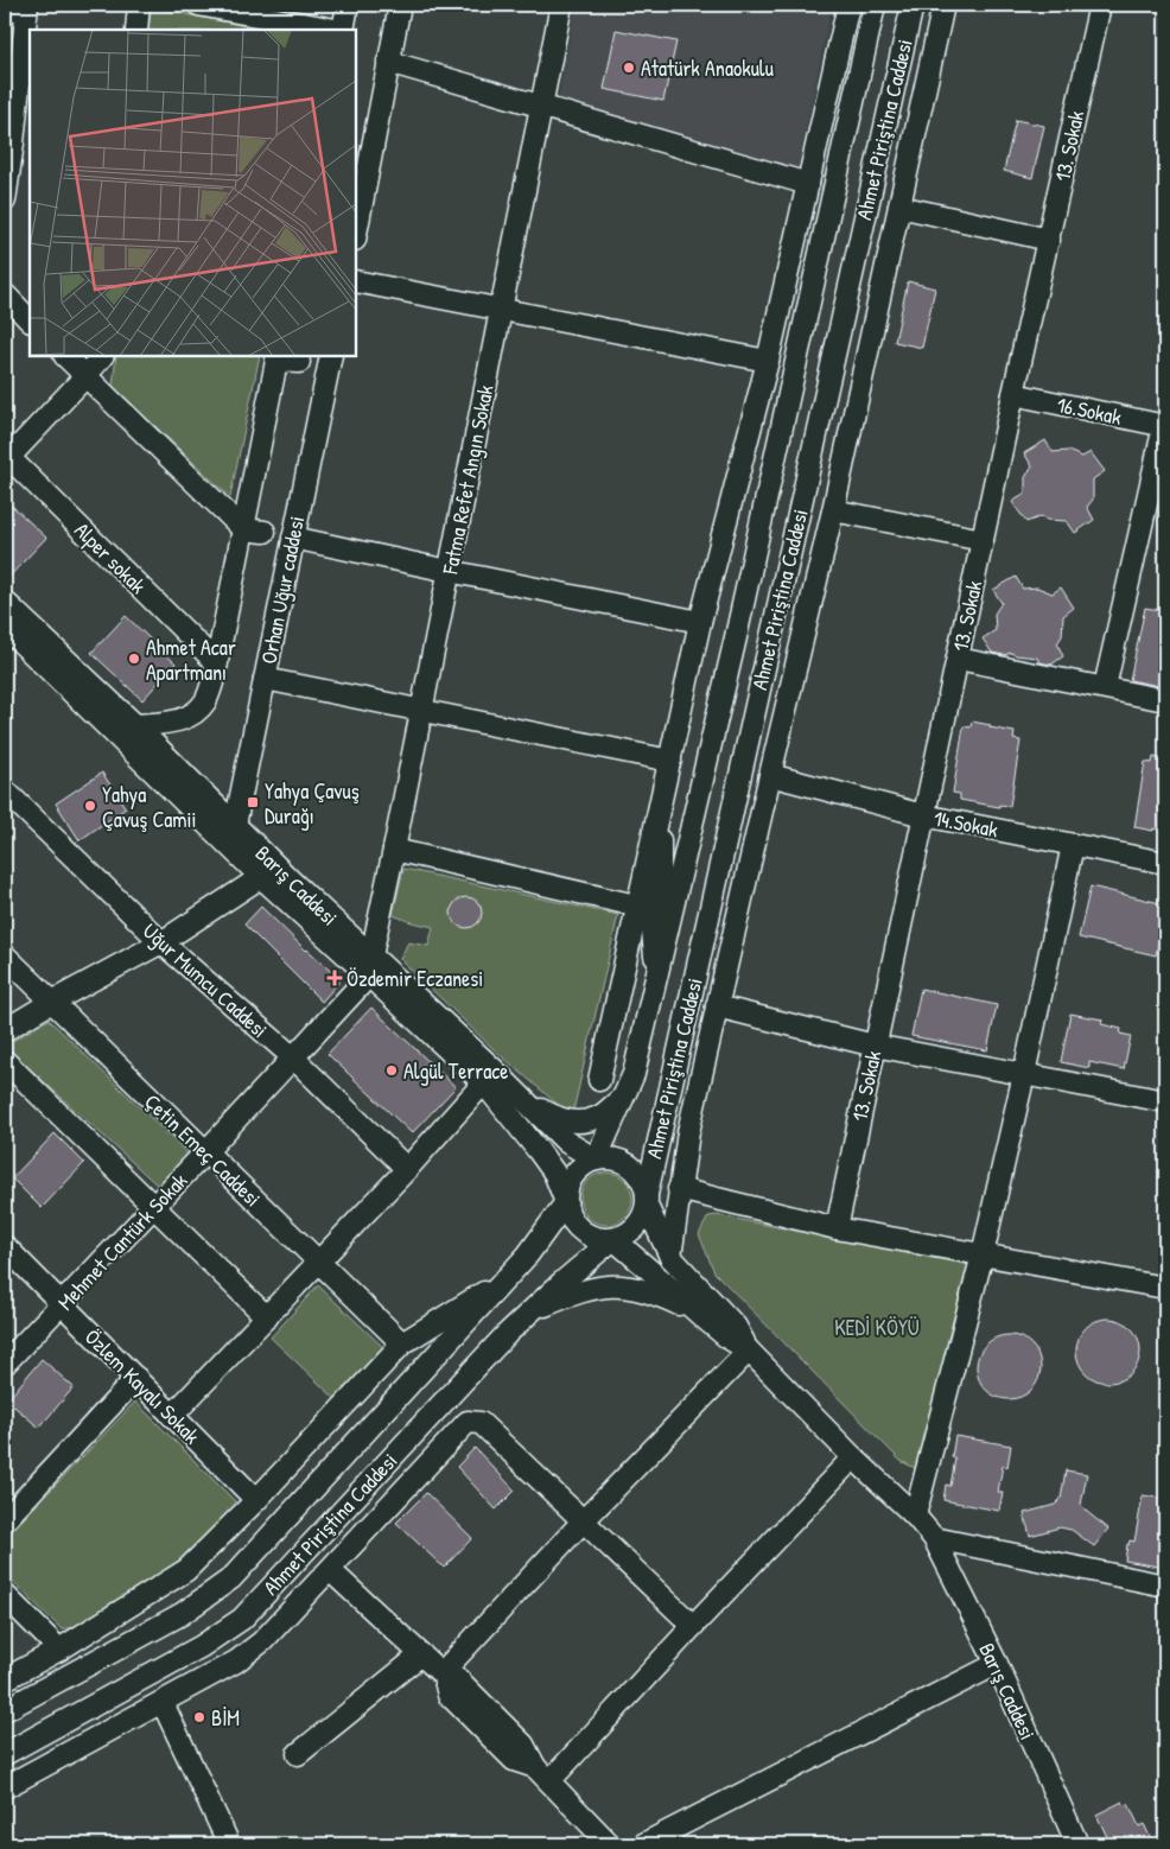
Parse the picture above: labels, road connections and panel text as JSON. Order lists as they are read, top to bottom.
{
  "streets": {
    "street": [
      "Ahmet Piriştina Caddesi",
      "13. Sokak",
      "16.Sokak",
      "Fatma Refet Angın Sokak",
      "Alper sokak",
      "Orhan Uğur caddesi",
      "14.Sokak",
      "Barış Caddesi",
      "Uğur Mumcu Caddesi",
      "Çetin Emeç Caddesi",
      "Mehmet Cantürk Sokak",
      "Özlem Kayalı Sokak"
    ]
  },
  "crossings": [
    ["Ahmet Piriştina Caddesi", "Barış Caddesi"],
    ["13. Sokak", "16.Sokak"],
    ["13. Sokak", "14.Sokak"],
    ["Fatma Refet Angın Sokak", "Barış Caddesi"],
    ["Fatma Refet Angın Sokak", "Mehmet Cantürk Sokak"],
    ["Orhan Uğur caddesi", "Barış Caddesi"],
    ["Barış Caddesi", "Mehmet Cantürk Sokak"],
    ["Uğur Mumcu Caddesi", "Mehmet Cantürk Sokak"],
    ["Çetin Emeç Caddesi", "Mehmet Cantürk Sokak"],
    ["Mehmet Cantürk Sokak", "Özlem Kayalı Sokak"]
  ],
  "parks": ["KEDİ KÖYÜ"],
  "places": {
    "other": [
      "Atatürk Anaokulu",
      "Ahmet Acar Apartmanı",
      "Yahya Çavuş Camii",
      "Algül Terrace",
      "BİM"
    ],
    "transit": ["Yahya Çavuş Durağı"],
    "health": ["Özdemir Eczanesi"]
  }
}
